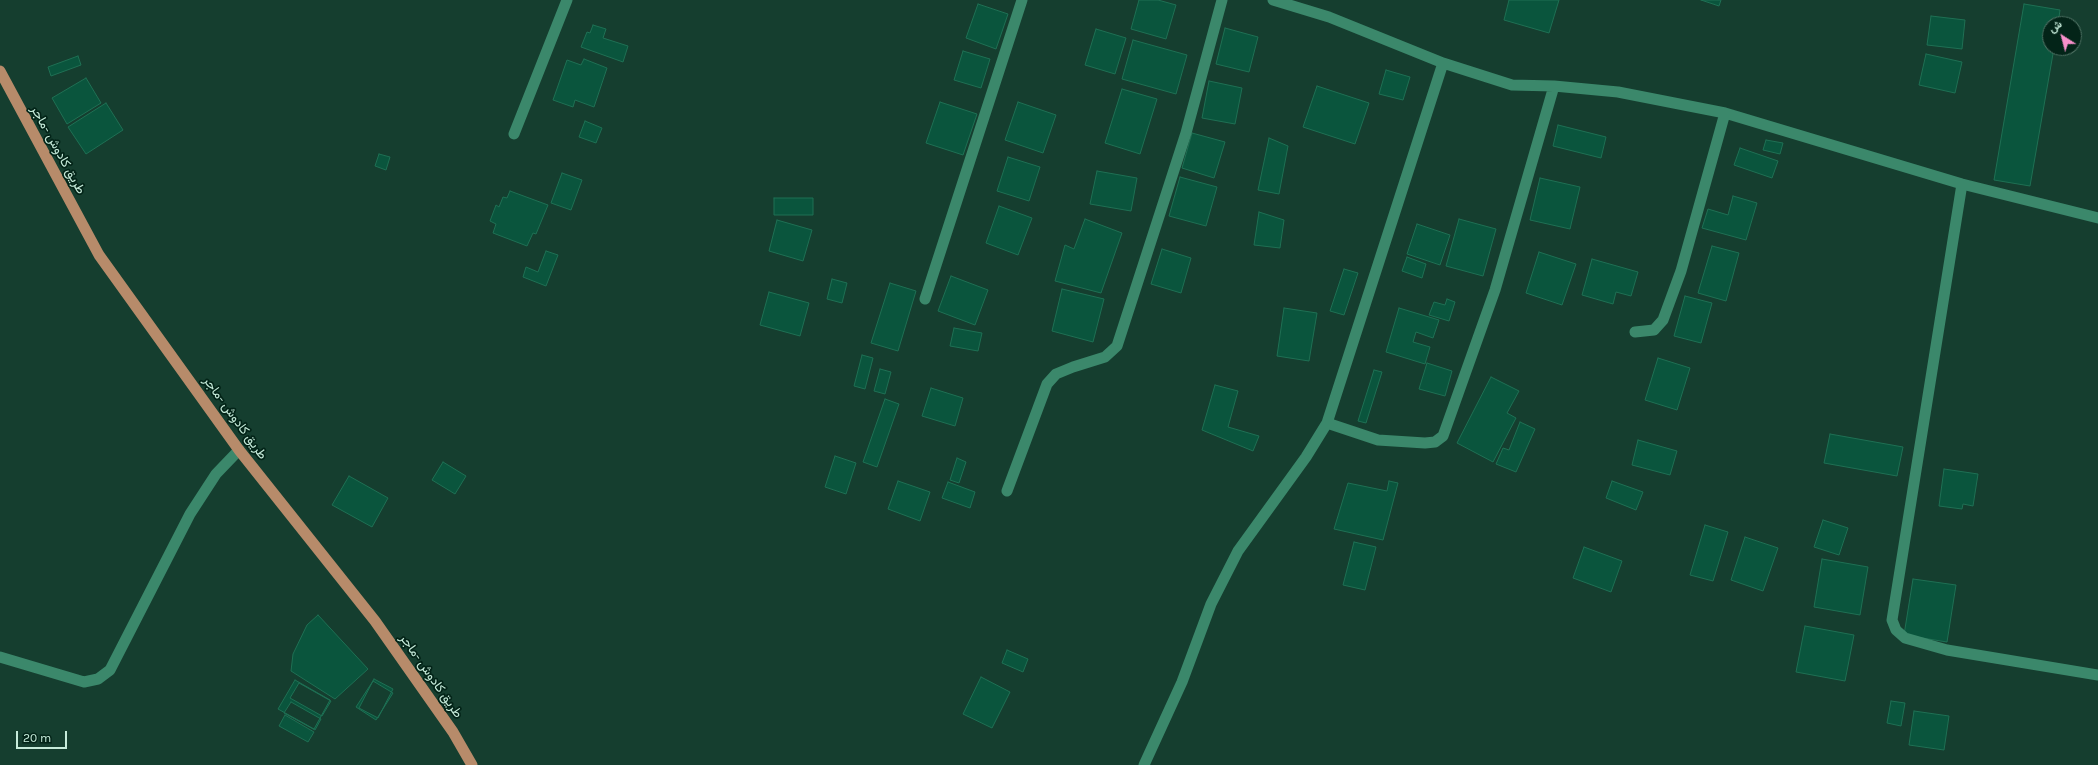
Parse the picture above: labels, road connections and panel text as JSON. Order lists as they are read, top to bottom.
{
  "streets": {
    "highway": ["طريق كادوش -ماجر"]
  },
  "scale_bar": "20 m",
  "north": "top left"
}
